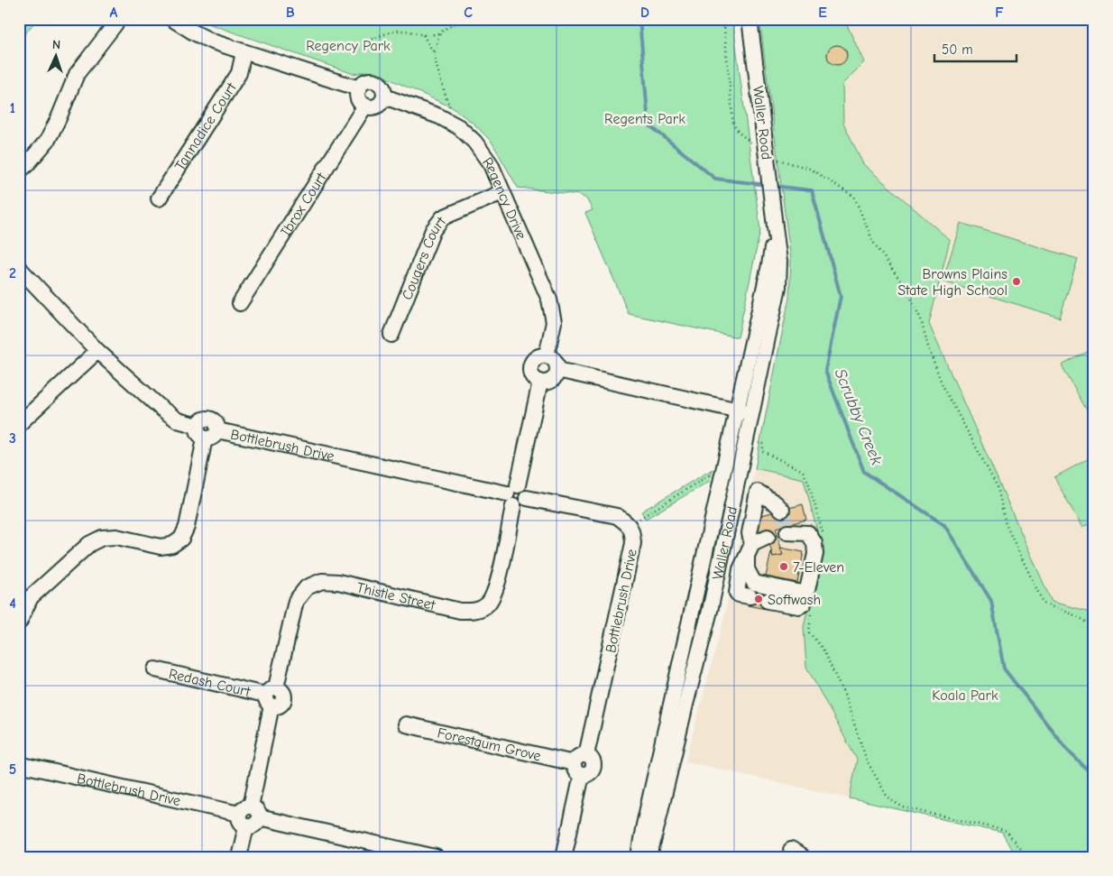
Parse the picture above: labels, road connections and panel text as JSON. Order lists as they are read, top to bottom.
{
  "streets": {
    "street": [
      "Waller Road",
      "Tannadice Court",
      "Regency Drive",
      "Ibrox Court",
      "Cougers Court",
      "Bottlebrush Drive",
      "Thistle Street",
      "Redash Court",
      "Forestgum Grove"
    ]
  },
  "crossings": [
    ["Regency Drive", "Ibrox Court"],
    ["Regency Drive", "Cougers Court"],
    ["Regency Drive", "Thistle Street"],
    ["Bottlebrush Drive", "Thistle Street"],
    ["Bottlebrush Drive", "Forestgum Grove"],
    ["Thistle Street", "Redash Court"]
  ],
  "water": ["Scrubby Creek"],
  "parks": ["Regency Park", "Regents Park", "Koala Park"],
  "places": ["Browns Plains State High School", "7-Eleven", "Softwash"],
  "scale_bar": "50 m",
  "north": "top",
  "grid": {
    "columns": [
      "A",
      "B",
      "C",
      "D",
      "E",
      "F"
    ],
    "rows": [
      "1",
      "2",
      "3",
      "4",
      "5"
    ]
  }
}
